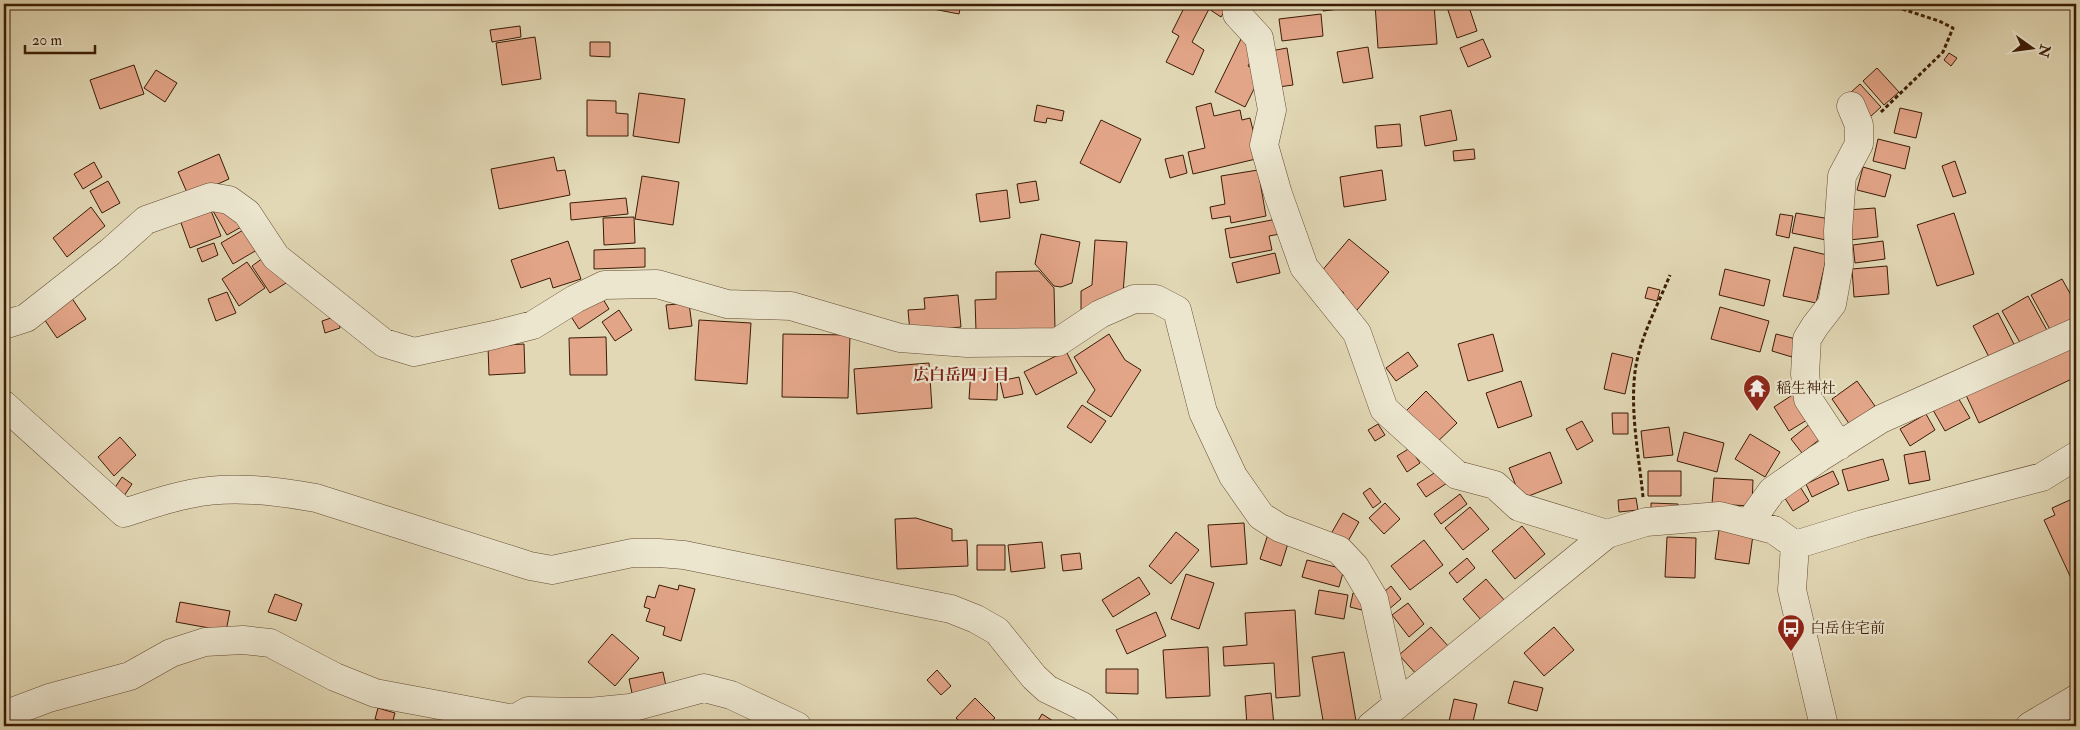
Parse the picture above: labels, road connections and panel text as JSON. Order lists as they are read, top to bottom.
{
  "districts": ["広白岳四丁目"],
  "places": {
    "temple": ["稲生神社"],
    "bus stop": ["白岳住宅前"]
  },
  "scale_bar": "20 m",
  "north": "right"
}
